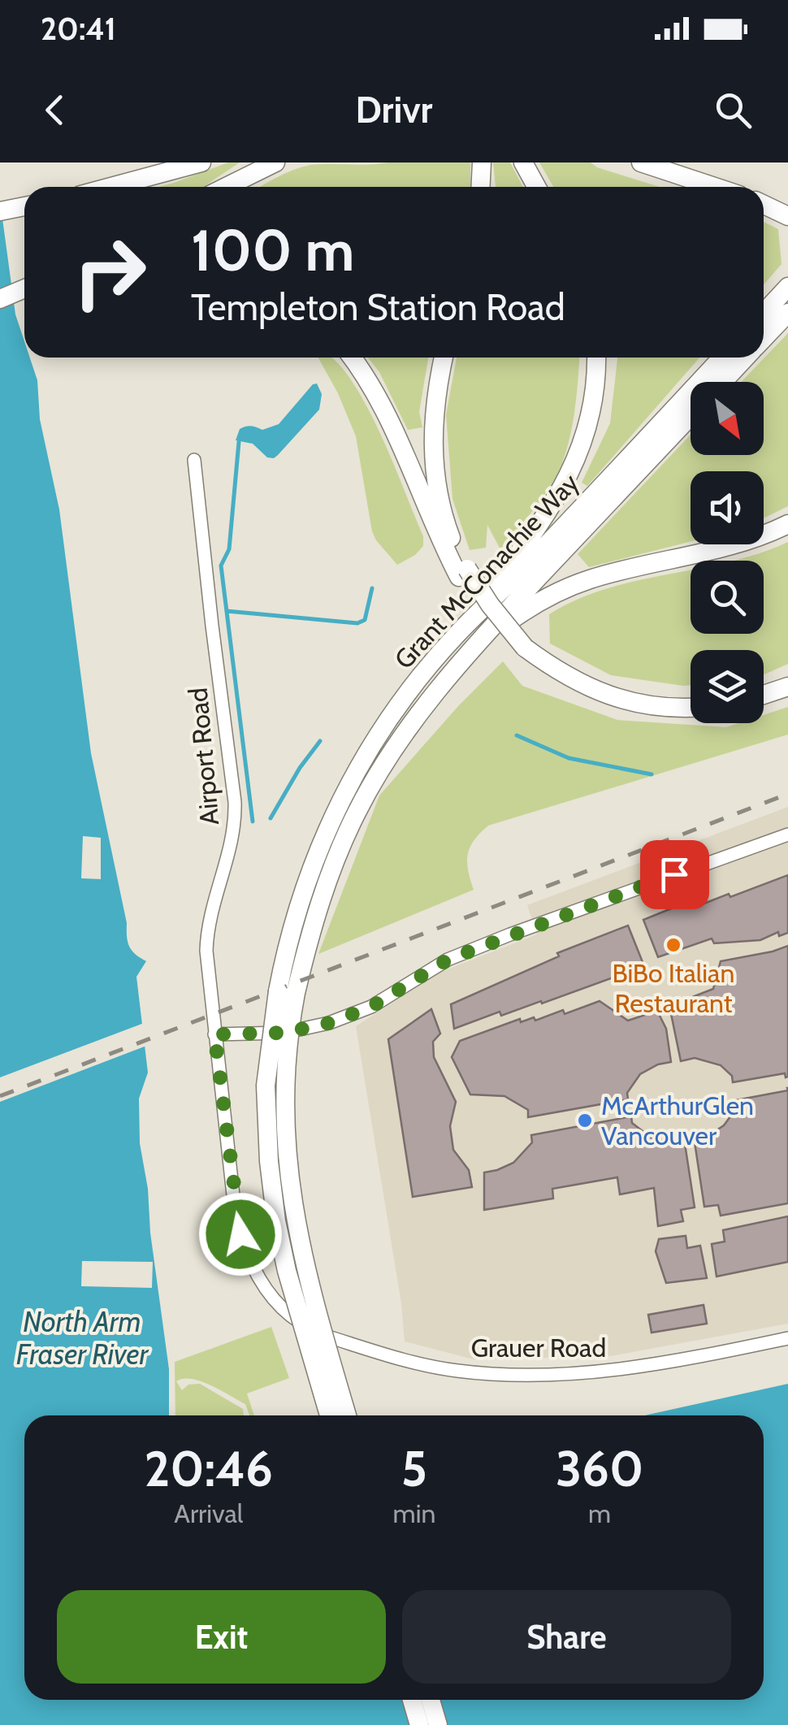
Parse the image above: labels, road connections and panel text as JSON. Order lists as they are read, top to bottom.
{
  "streets": {
    "main road": ["Grant McConachie Way"],
    "street": ["Airport Road", "Grauer Road"]
  },
  "crossings": [
    ["Airport Road", "Grauer Road"]
  ],
  "water": ["North Arm Fraser River"],
  "places": ["BiBo Italian Restaurant", "McArthurGlen Vancouver"],
  "north": "bottom right",
  "page": {
    "status": "20:41",
    "header": "Drivr",
    "turn": ["100 m", "Templeton Station Road"],
    "eta": [
      "20:46",
      "Arrival",
      "5",
      "min",
      "360",
      "m"
    ],
    "buttons": ["Exit", "Share"]
  }
}
